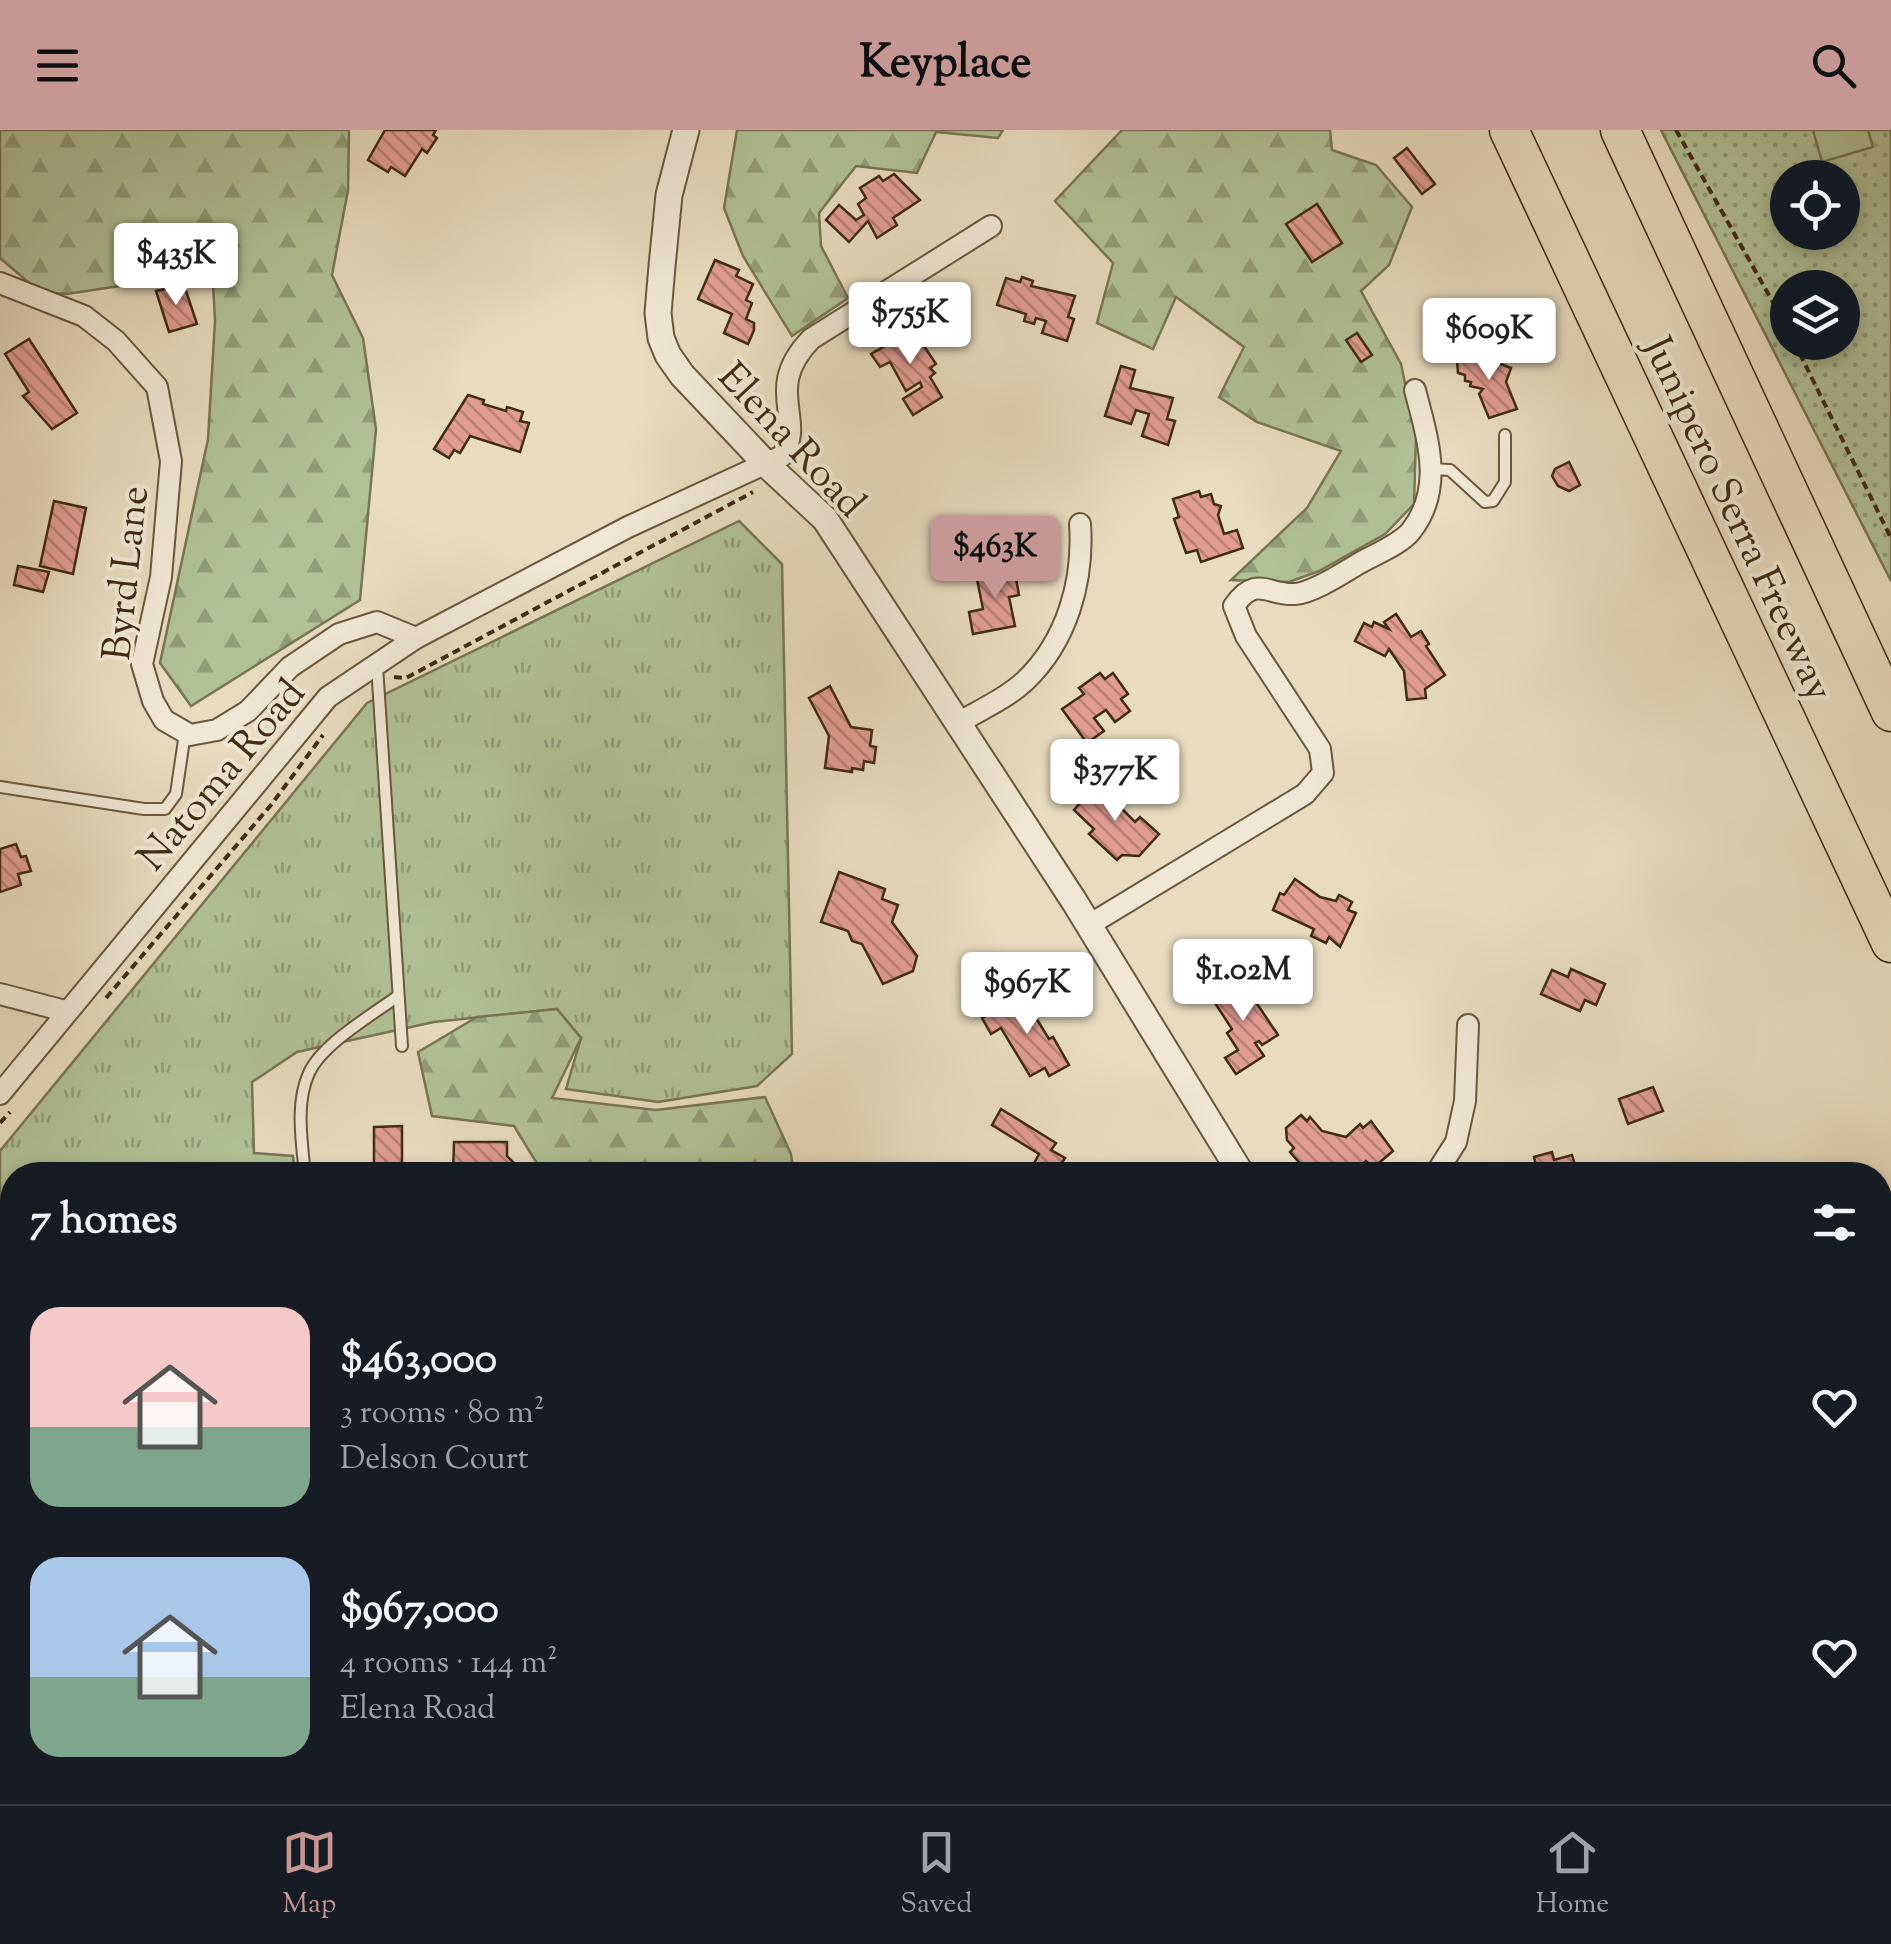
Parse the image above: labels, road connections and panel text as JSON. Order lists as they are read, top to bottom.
{
  "streets": {
    "highway": ["Junipero Serra Freeway"],
    "street": ["Elena Road", "Byrd Lane", "Natoma Road"]
  },
  "crossings": [
    ["Elena Road", "Natoma Road"]
  ],
  "page": {
    "header": "Keyplace",
    "price": [
      "$435K",
      "$755K",
      "$609K",
      "$463K",
      "$377K",
      "$1.02M",
      "$967K"
    ],
    "heading": "7 homes",
    "list": [
      {
        "name": "$463,000",
        "note": "3 rooms · 80 m² · Delson Court"
      },
      {
        "name": "$967,000",
        "note": "4 rooms · 144 m² · Elena Road"
      }
    ],
    "tabs": ["Map", "Saved", "Home"]
  }
}
